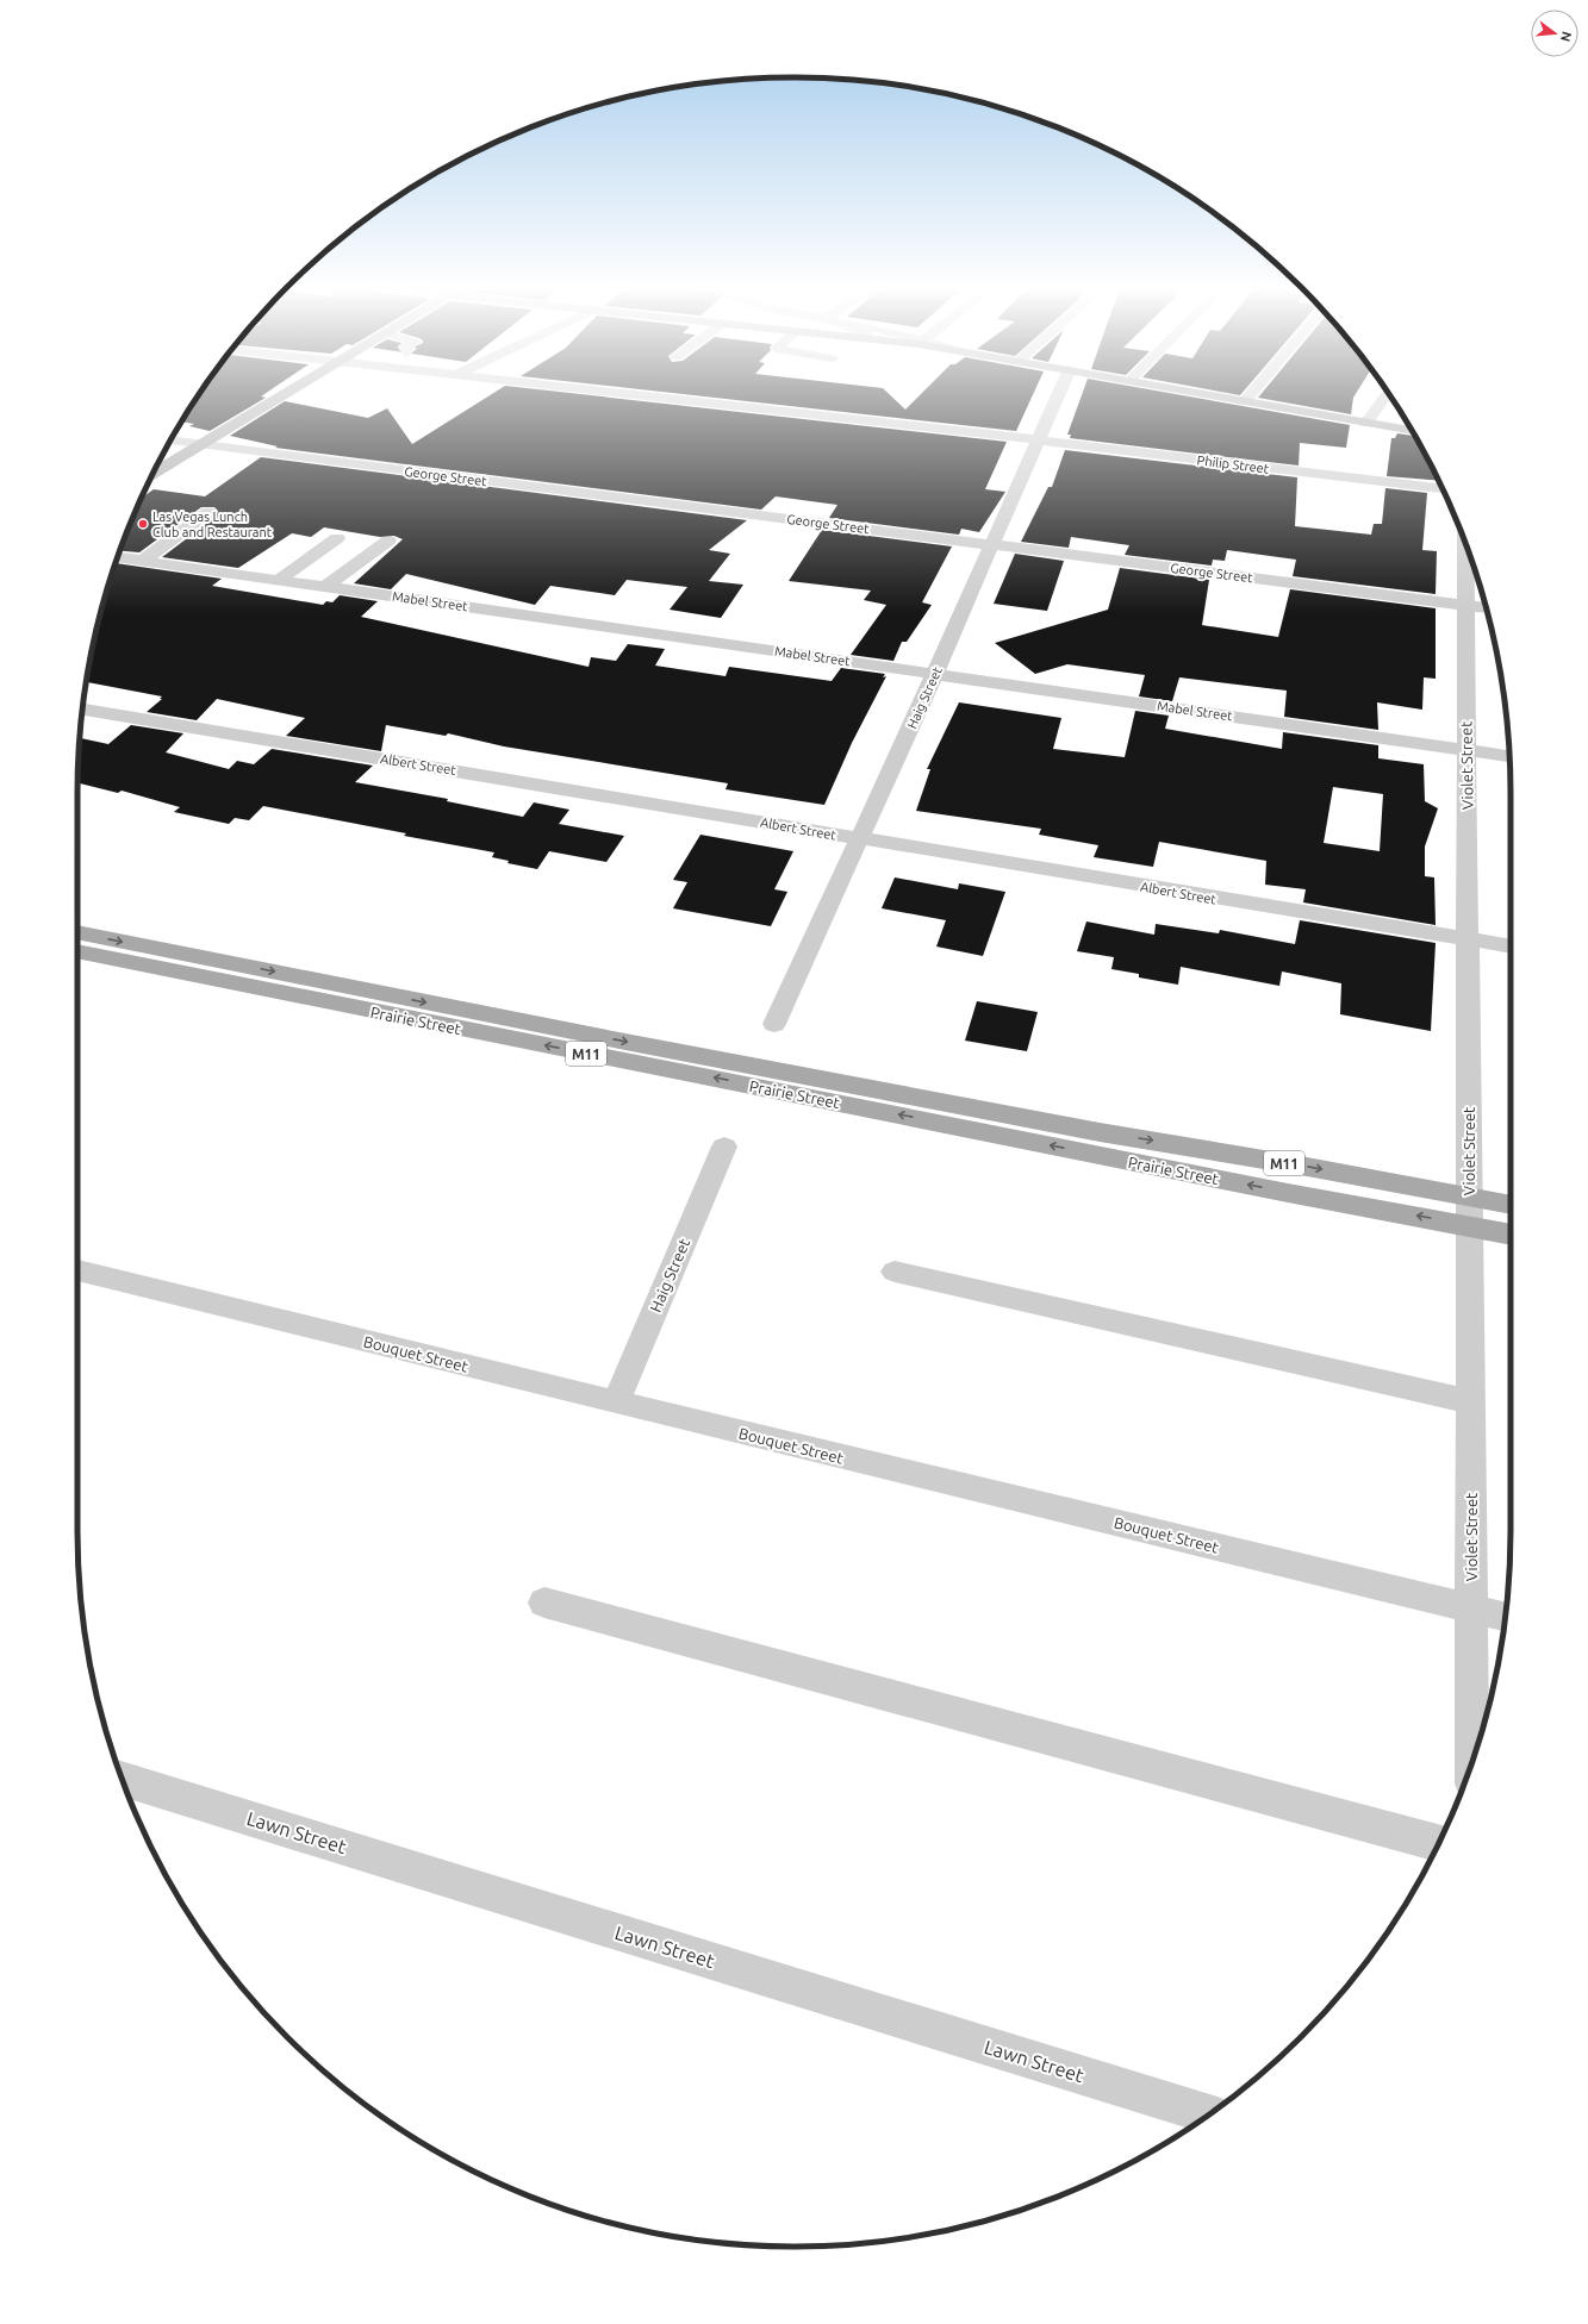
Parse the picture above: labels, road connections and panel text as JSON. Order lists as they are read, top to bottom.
{
  "streets": {
    "main road": ["Prairie Street", "M11"],
    "street": [
      "Philip Street",
      "George Street",
      "Mabel Street",
      "Haig Street",
      "Albert Street",
      "Violet Street",
      "Bouquet Street",
      "Lawn Street"
    ]
  },
  "crossings": [
    ["Philip Street", "Haig Street"],
    ["George Street", "Haig Street"],
    ["George Street", "Violet Street"],
    ["Mabel Street", "Haig Street"],
    ["Mabel Street", "Violet Street"],
    ["Haig Street", "Albert Street"],
    ["Haig Street", "Bouquet Street"],
    ["Albert Street", "Violet Street"],
    ["Violet Street", "Prairie Street"],
    ["Violet Street", "Bouquet Street"]
  ],
  "places": ["Las Vegas Lunch Club and Restaurant"],
  "north": "right"
}
